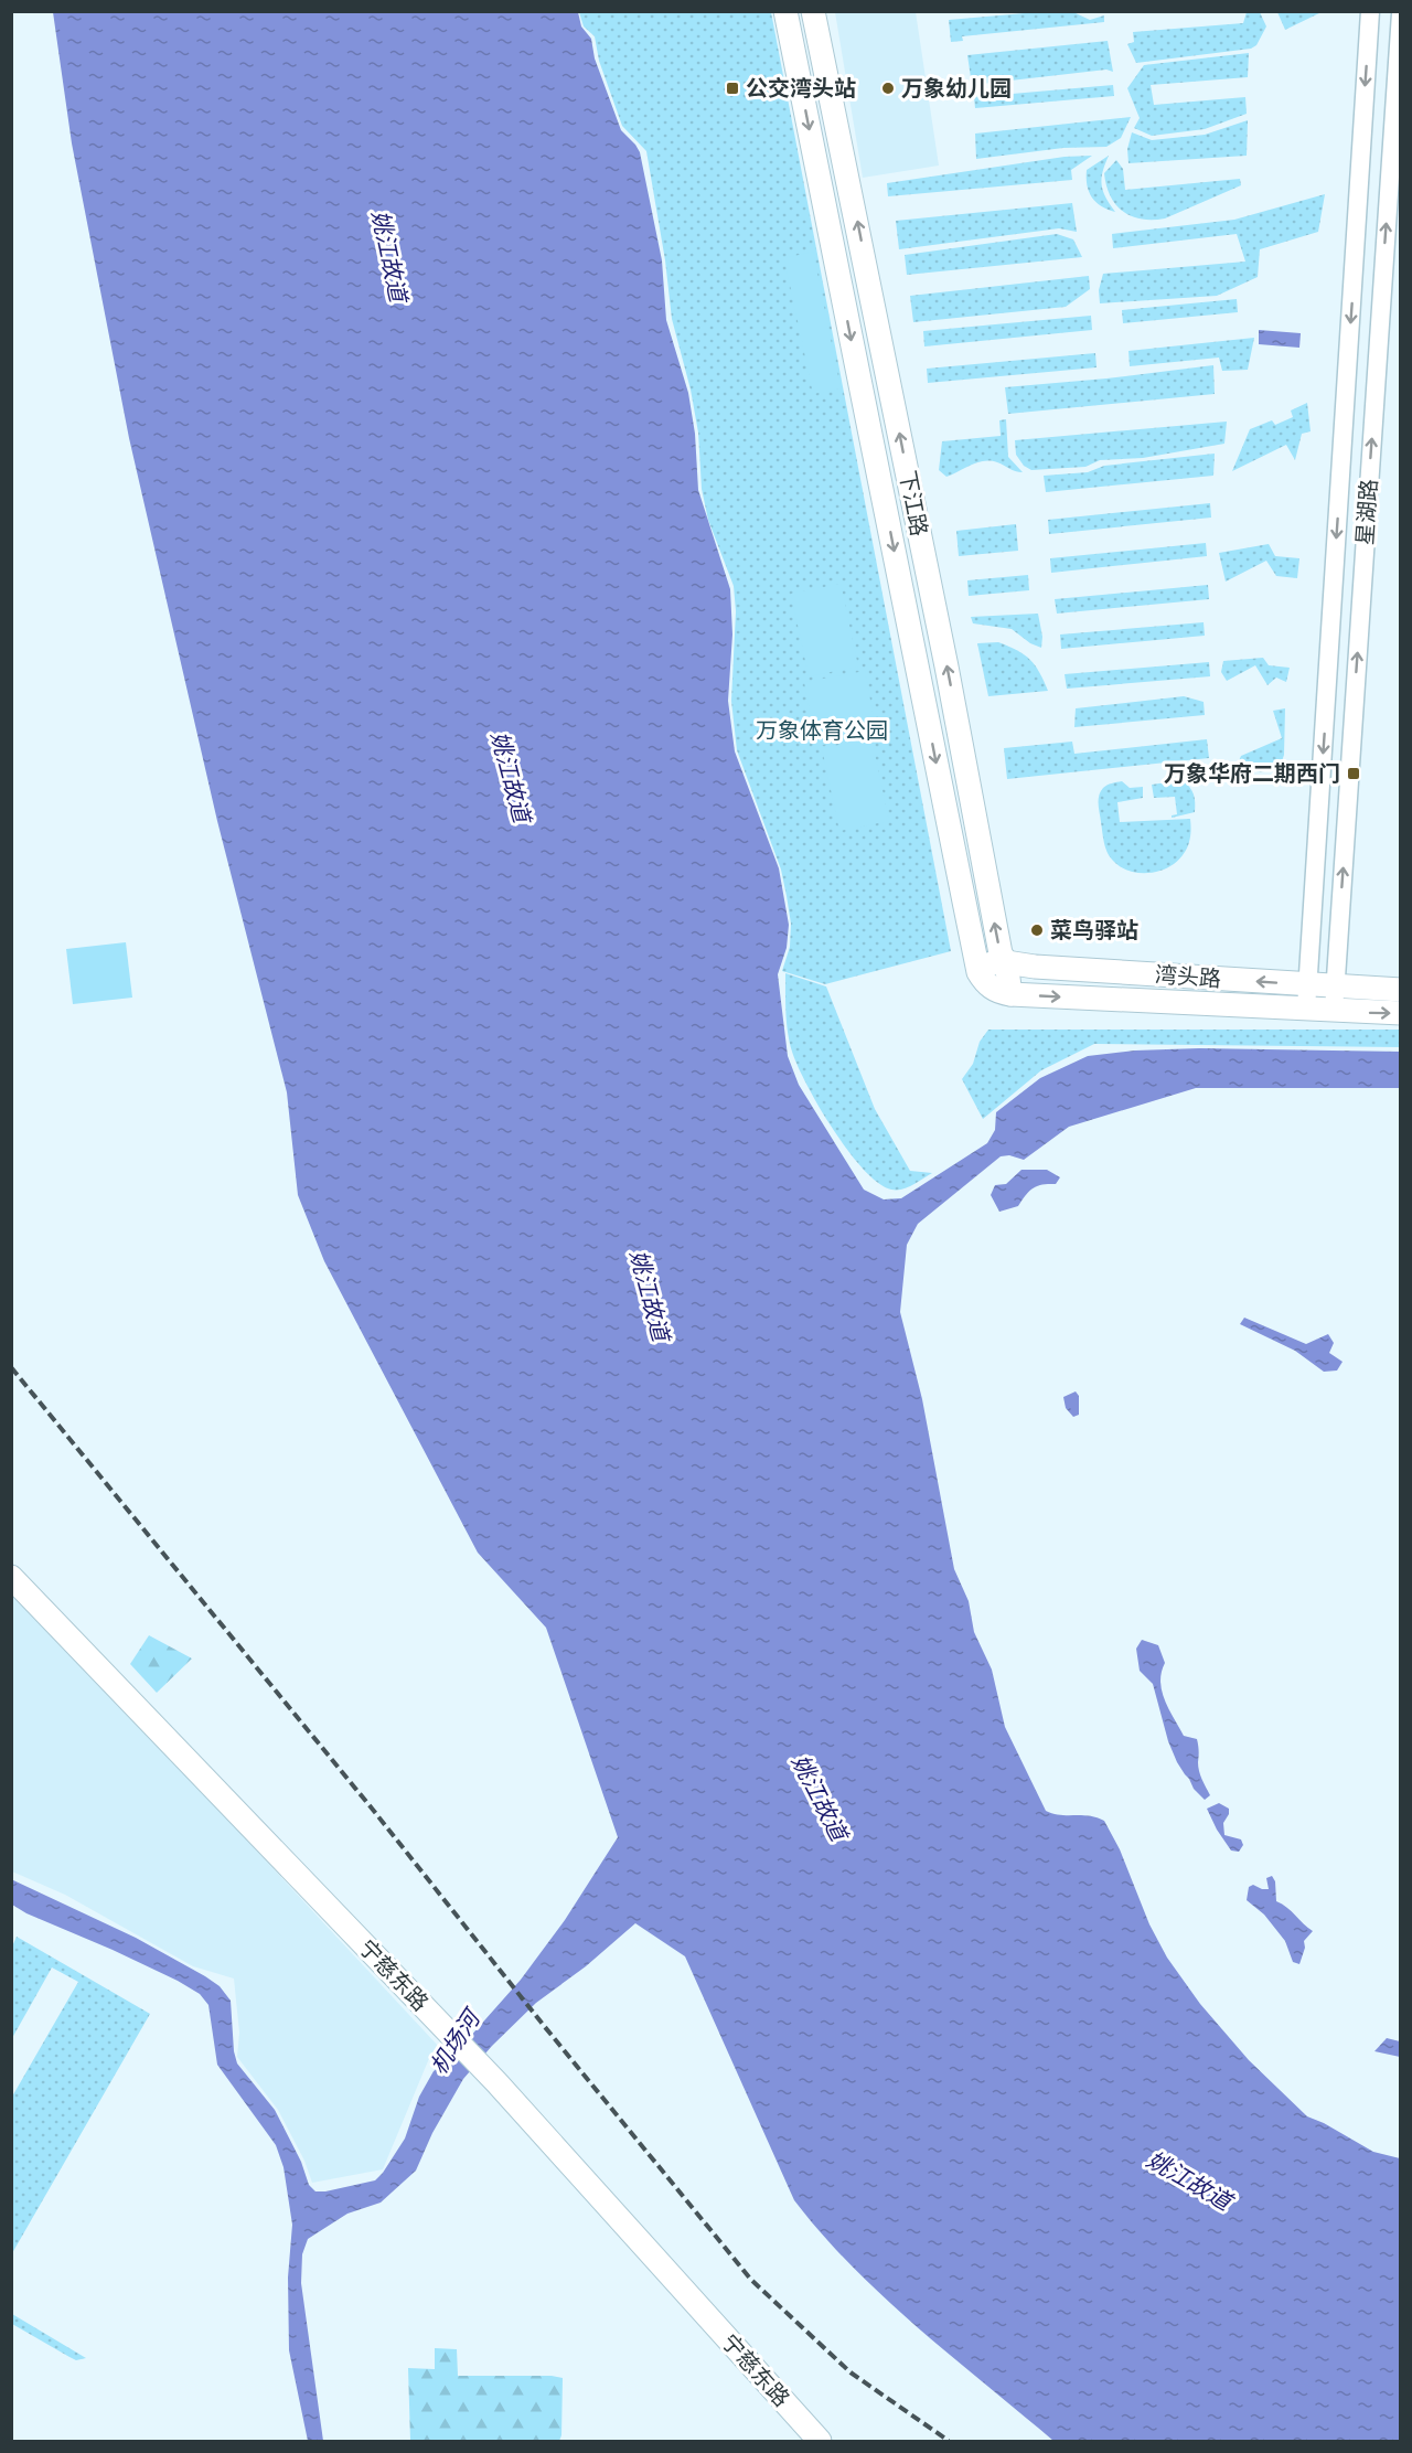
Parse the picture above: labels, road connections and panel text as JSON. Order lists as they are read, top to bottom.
{
  "streets": {
    "main road": ["下江路", "湾头路", "宁慈东路"],
    "street": ["星湖路"]
  },
  "crossings": [
    ["下江路", "湾头路"],
    ["星湖路", "湾头路"]
  ],
  "water": ["姚江故道", "机场河"],
  "parks": ["万象体育公园"],
  "places": {
    "transit": ["公交湾头站", "万象华府二期西门"],
    "other": ["万象幼儿园", "菜鸟驿站"]
  }
}
